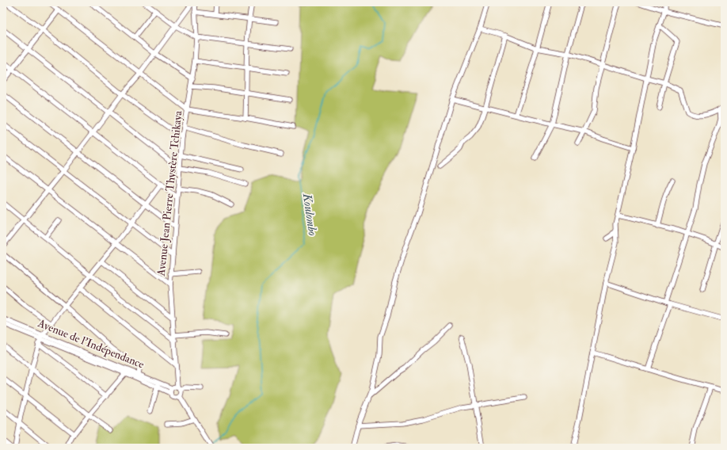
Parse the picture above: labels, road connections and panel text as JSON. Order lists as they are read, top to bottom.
{
  "streets": {
    "street": ["Avenue Jean Pierre Thystère Tchikaya", "Avenue de l'Indépendance"]
  },
  "crossings": [
    ["Avenue Jean Pierre Thystère Tchikaya", "Avenue de l'Indépendance"]
  ],
  "water": ["Koulombo"]
}
